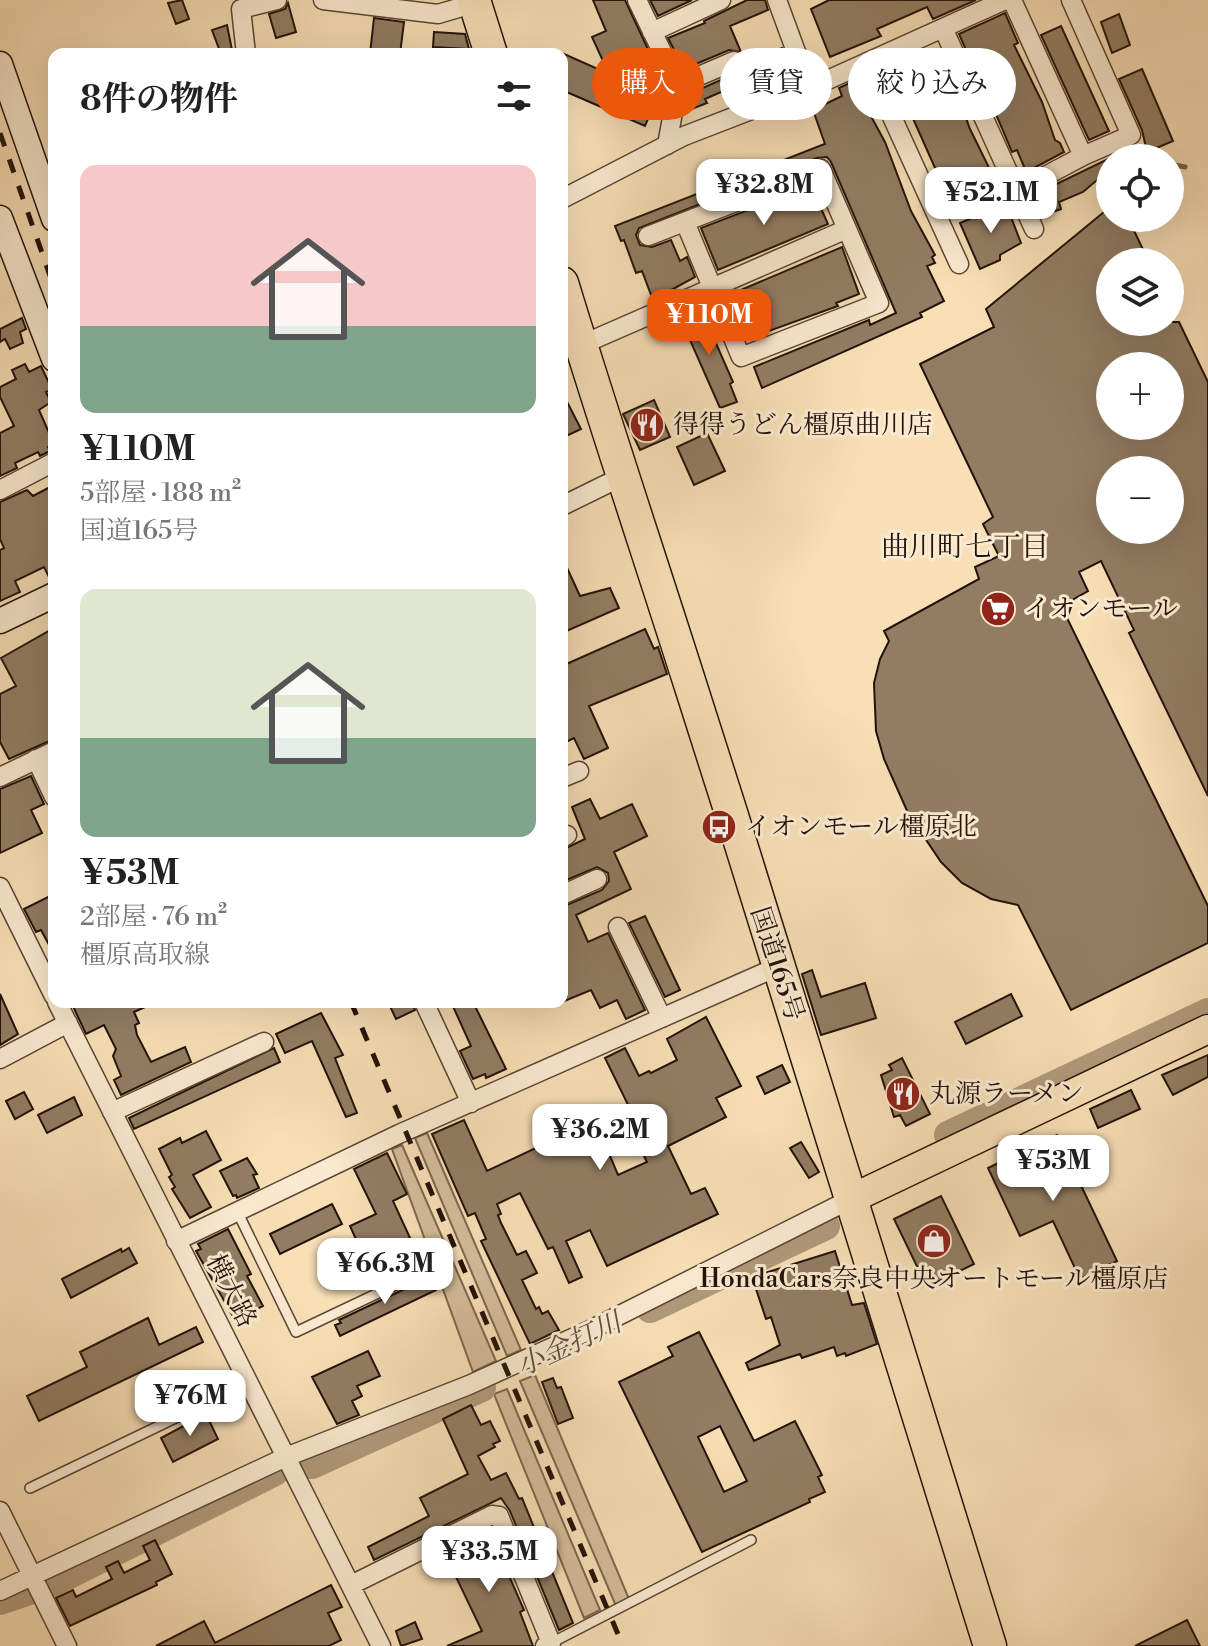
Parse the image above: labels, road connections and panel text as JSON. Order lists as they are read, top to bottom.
{
  "streets": {
    "highway": ["国道165号"],
    "street": ["横大路"]
  },
  "districts": ["曲川町七丁目"],
  "water": ["小金打川"],
  "places": {
    "restaurant": ["得得うどん橿原曲川店", "丸源ラーメン"],
    "supermarket": ["イオンモール"],
    "bus stop": ["イオンモール橿原北"],
    "shop": ["HondaCars奈良中央オートモール橿原店"]
  },
  "page": {
    "chip": ["購入", "賃貸", "絞り込み"],
    "heading": "8件の物件",
    "map_buttons": ["+", "−"],
    "list": [
      {
        "name": "¥110M",
        "note": "5部屋 · 188 m² · 国道165号"
      },
      {
        "name": "¥53M",
        "note": "2部屋 · 76 m² · 橿原高取線"
      }
    ],
    "price": [
      "¥32.8M",
      "¥52.1M",
      "¥110M",
      "¥36.2M",
      "¥53M",
      "¥66.3M",
      "¥76M",
      "¥33.5M"
    ]
  }
}
